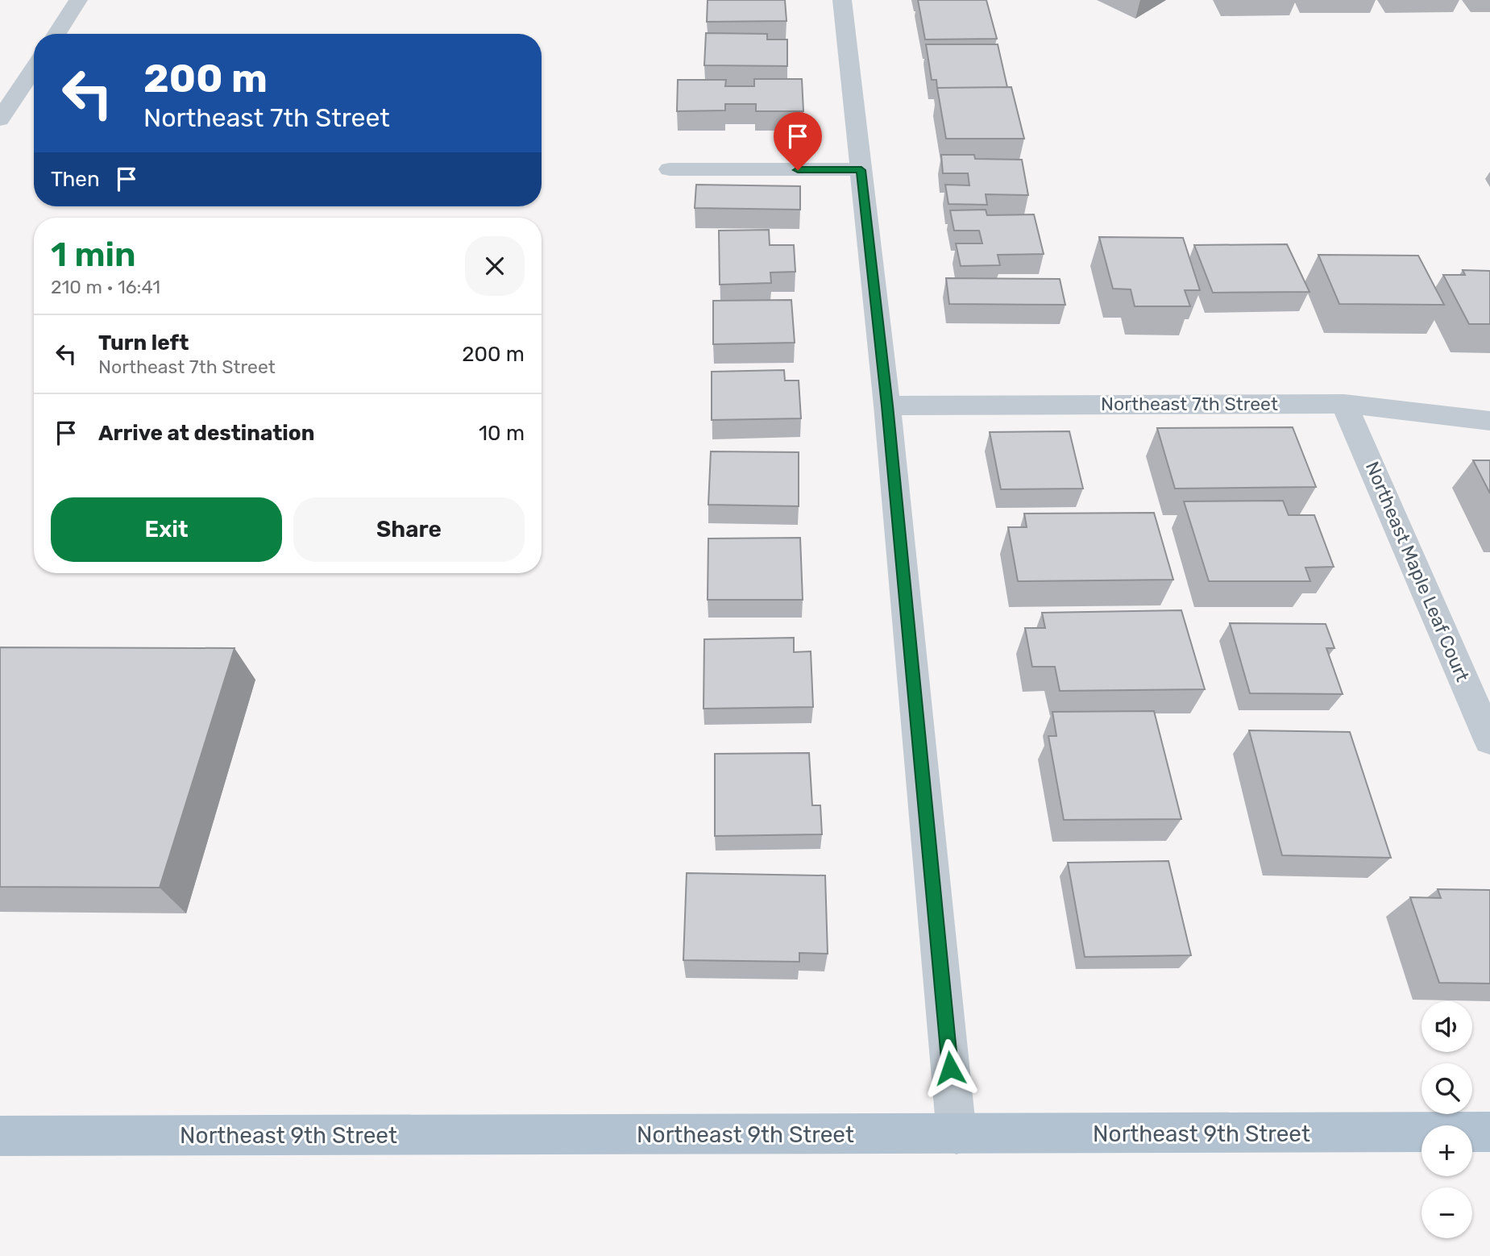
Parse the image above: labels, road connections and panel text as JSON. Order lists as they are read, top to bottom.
{
  "streets": {
    "main road": ["Northeast 9th Street"],
    "street": ["Northeast 7th Street", "Northeast Maple Leaf Court"]
  },
  "crossings": [
    ["Northeast 7th Street", "Northeast Maple Leaf Court"]
  ],
  "page": {
    "turn": ["200 m", "Northeast 7th Street"],
    "then": "Then",
    "heading": ["1 min", "210 m · 16:41"],
    "list": [
      {
        "name": "Turn left",
        "note": "Northeast 7th Street",
        "value": "200 m"
      },
      {
        "name": "Arrive at destination",
        "value": "10 m"
      }
    ],
    "buttons": ["Exit", "Share"],
    "map_buttons": ["+", "−"]
  }
}
